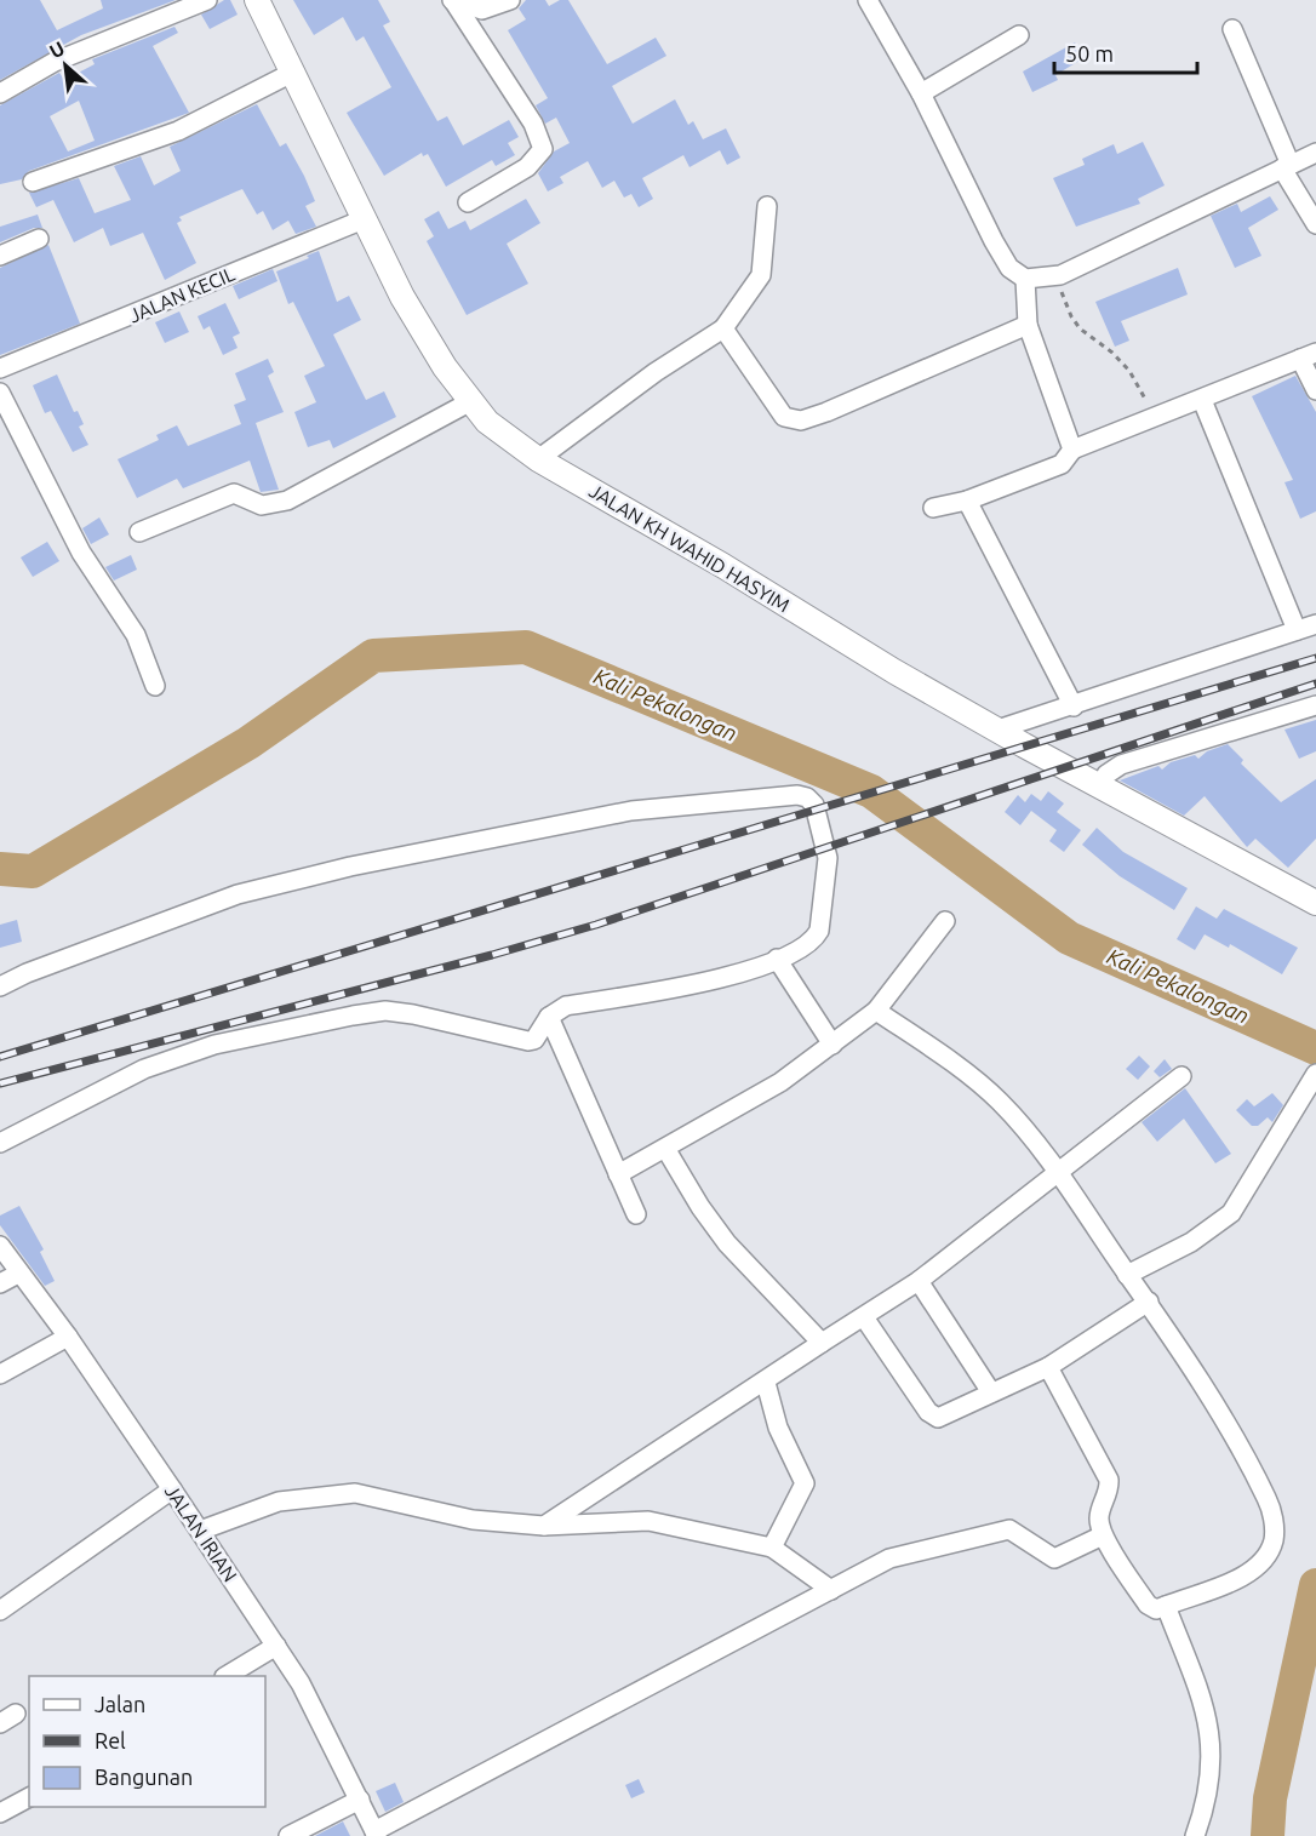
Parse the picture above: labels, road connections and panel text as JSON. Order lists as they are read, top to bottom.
{
  "streets": {
    "main road": ["JALAN KH WAHID HASYIM"],
    "street": ["JALAN KECIL", "JALAN IRIAN"]
  },
  "crossings": [
    ["JALAN KECIL", "JALAN KH WAHID HASYIM"]
  ],
  "water": ["Kali Pekalongan"],
  "legend": ["Jalan", "Rel", "Bangunan"],
  "scale_bar": "50 m",
  "north": "top left"
}
